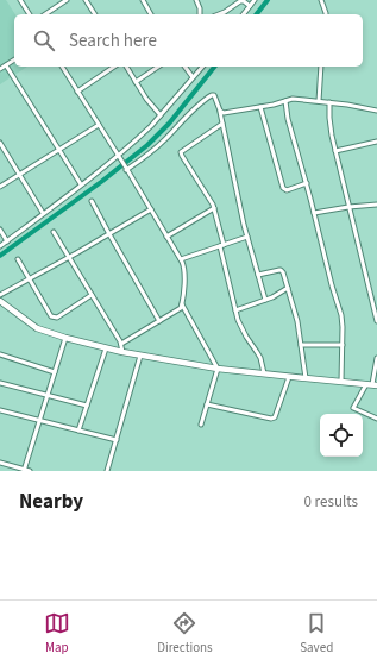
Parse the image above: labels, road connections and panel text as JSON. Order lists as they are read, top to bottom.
{
  "page": {
    "search": "Search here",
    "heading": ["Nearby", "0 results"],
    "nav": ["Map", "Directions", "Saved"]
  }
}
